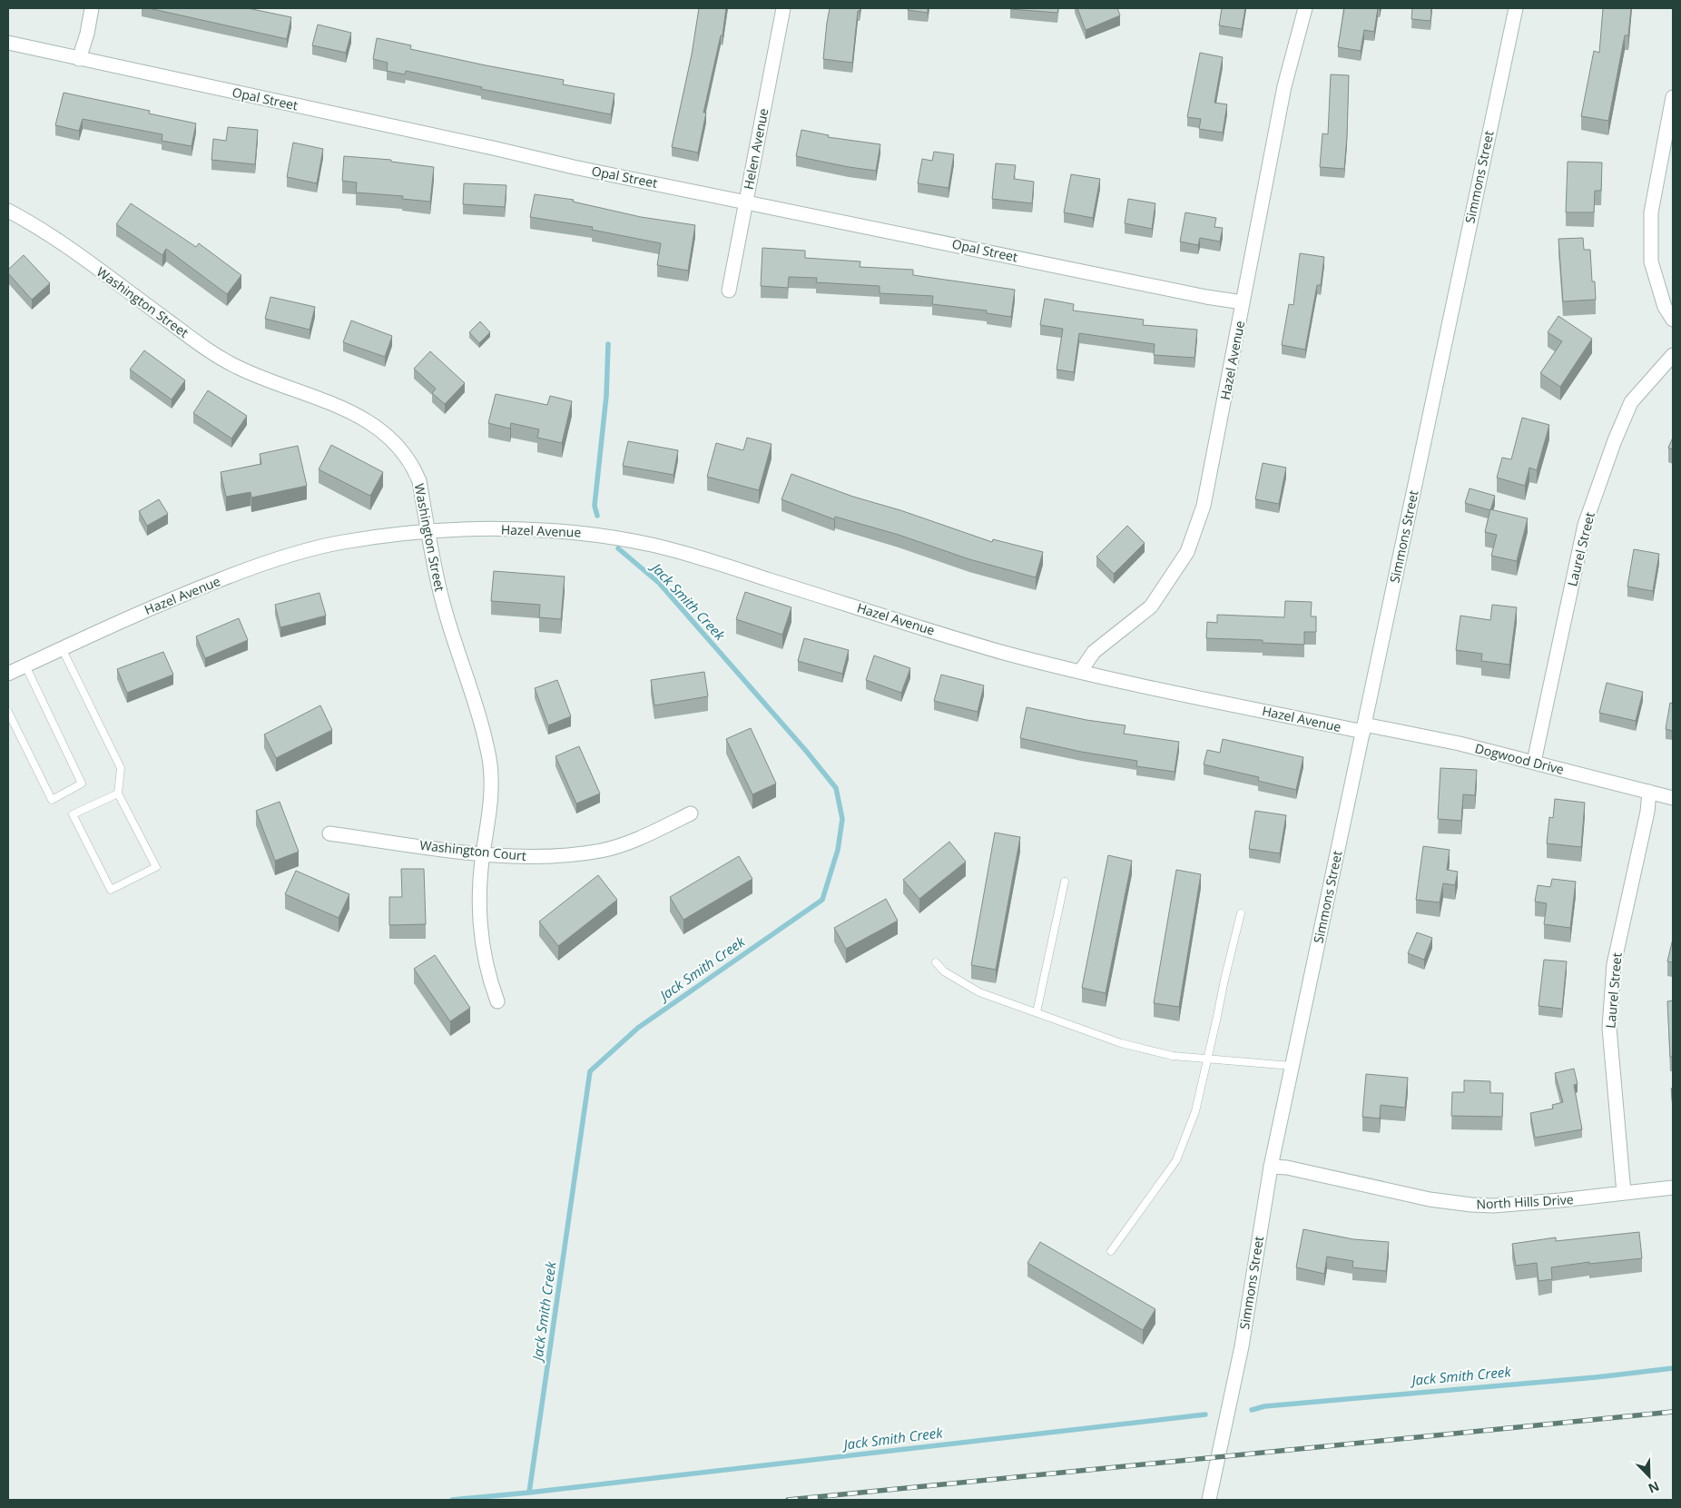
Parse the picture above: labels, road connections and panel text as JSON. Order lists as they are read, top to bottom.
{
  "streets": {
    "street": [
      "Opal Street",
      "Helen Avenue",
      "Simmons Street",
      "Washington Street",
      "Hazel Avenue",
      "Laurel Street",
      "Dogwood Drive",
      "Washington Court",
      "North Hills Drive"
    ]
  },
  "crossings": [
    ["Opal Street", "Helen Avenue"],
    ["Opal Street", "Hazel Avenue"],
    ["Simmons Street", "Hazel Avenue"],
    ["Simmons Street", "Dogwood Drive"],
    ["Simmons Street", "North Hills Drive"],
    ["Washington Street", "Hazel Avenue"],
    ["Washington Street", "Washington Court"],
    ["Hazel Avenue", "Dogwood Drive"],
    ["Laurel Street", "Dogwood Drive"],
    ["Laurel Street", "North Hills Drive"]
  ],
  "water": ["Jack Smith Creek"],
  "north": "bottom right"
}
